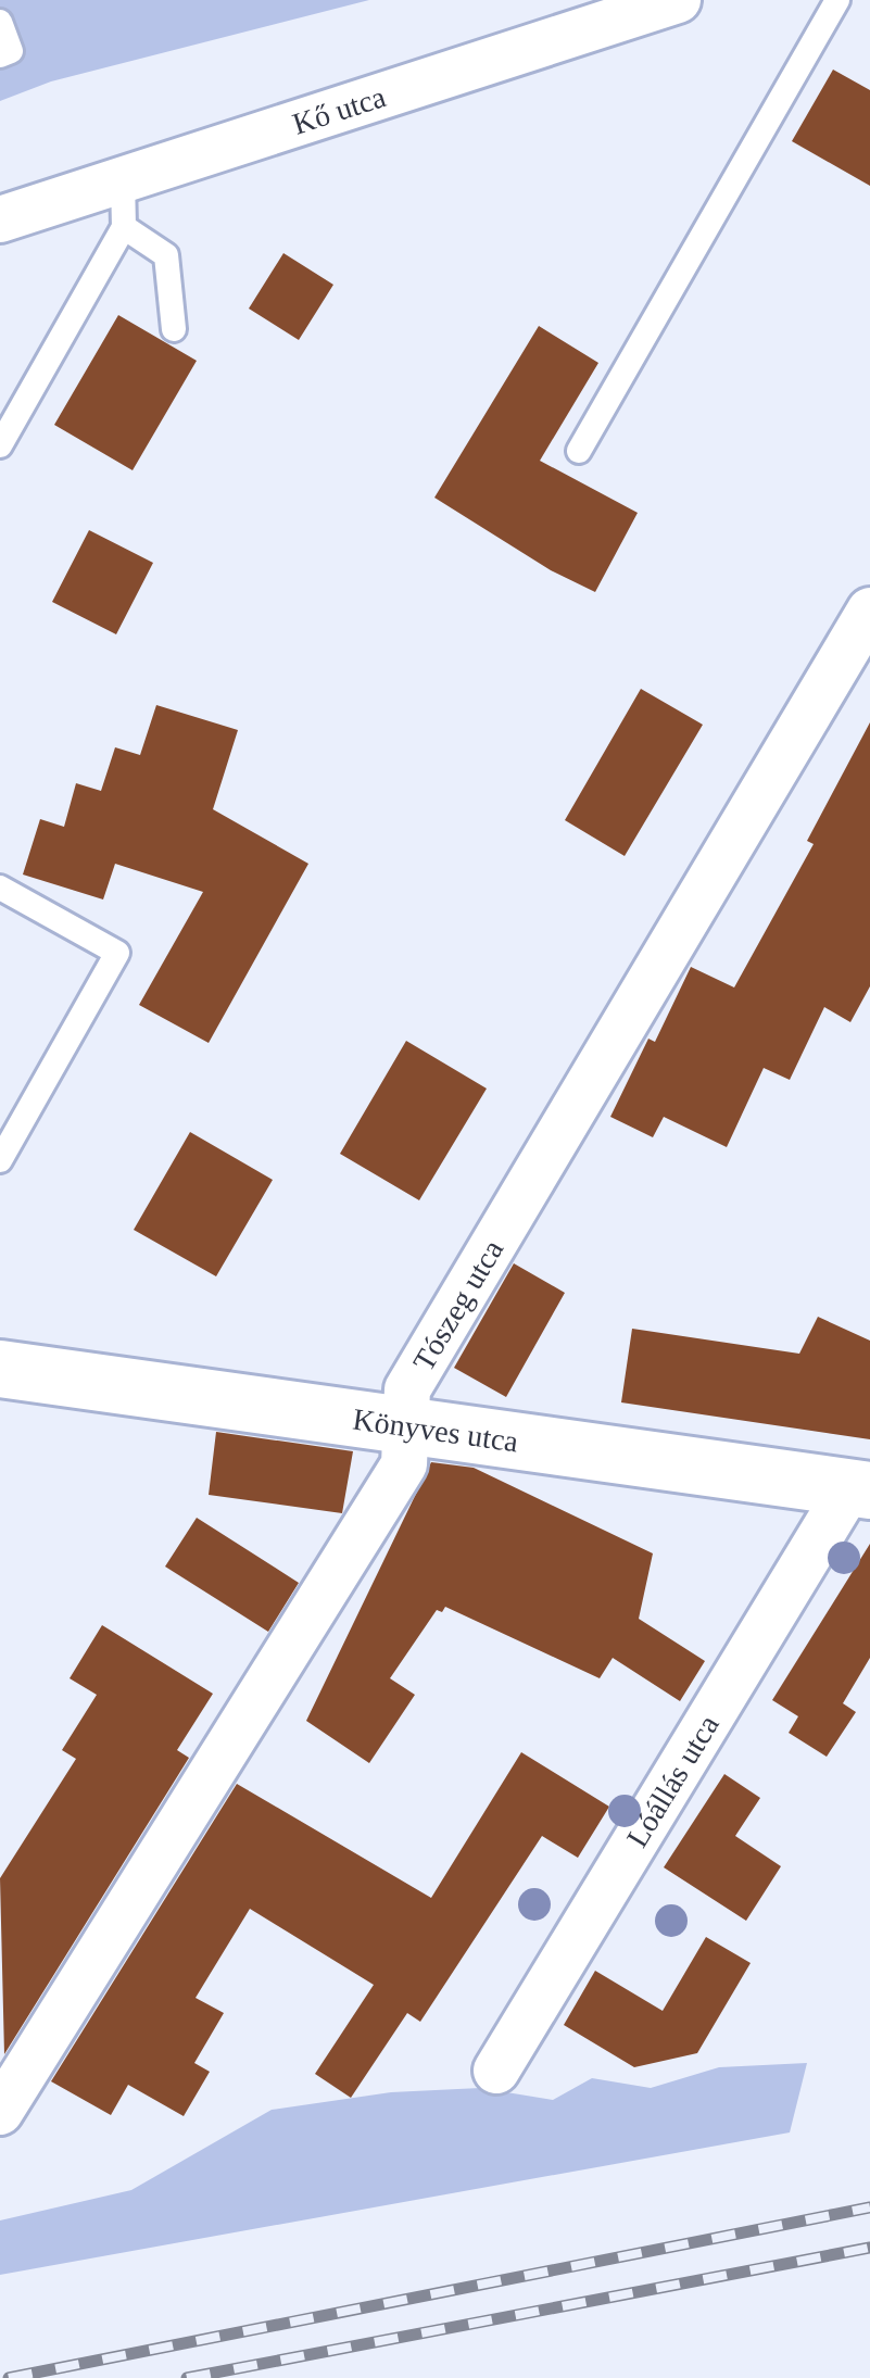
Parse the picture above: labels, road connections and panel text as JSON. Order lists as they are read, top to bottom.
{
  "streets": {
    "street": [
      "Kő utca",
      "Tószeg utca",
      "Könyves utca",
      "Lóállás utca"
    ]
  },
  "crossings": [
    ["Tószeg utca", "Könyves utca"],
    ["Könyves utca", "Lóállás utca"]
  ]
}
